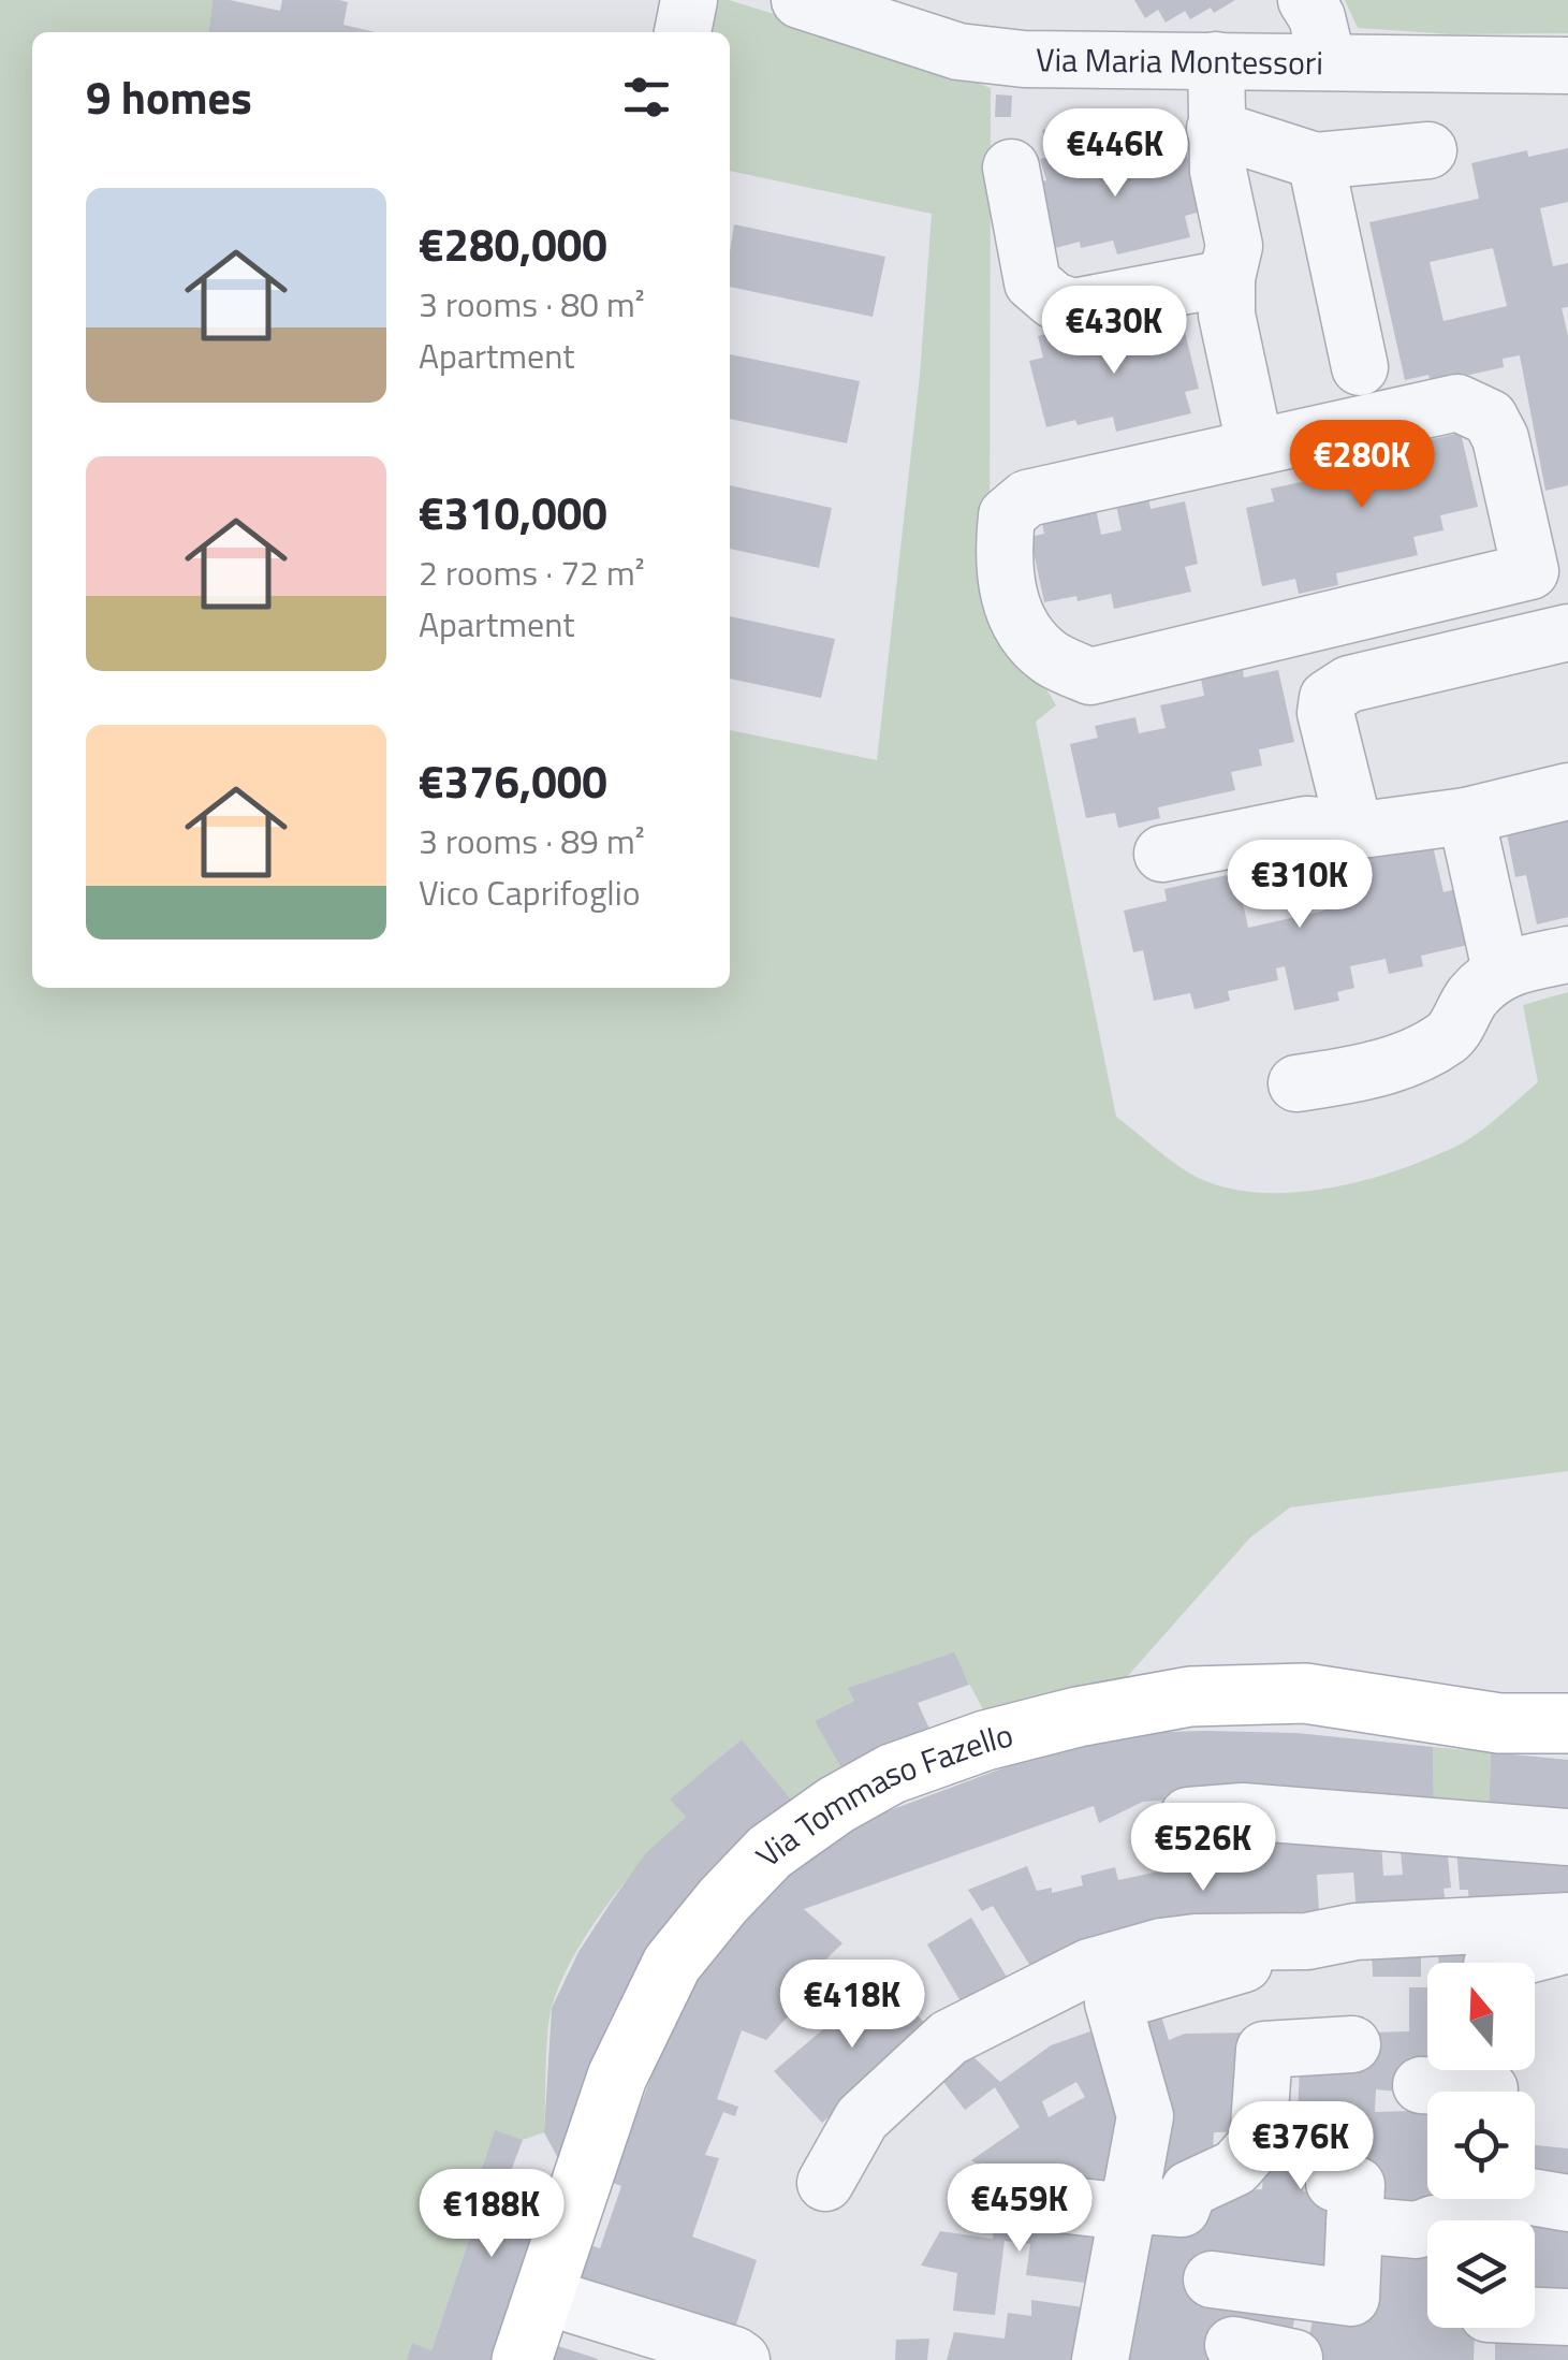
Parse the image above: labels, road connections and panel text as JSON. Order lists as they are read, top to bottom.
{
  "streets": {
    "main road": ["Via Tommaso Fazello"],
    "street": ["Via Maria Montessori"]
  },
  "north": "top",
  "page": {
    "heading": "9 homes",
    "price": [
      "€446K",
      "€430K",
      "€280K",
      "€310K",
      "€526K",
      "€418K",
      "€376K",
      "€459K",
      "€188K"
    ],
    "list": [
      {
        "name": "€280,000",
        "note": "3 rooms · 80 m² · Apartment"
      },
      {
        "name": "€310,000",
        "note": "2 rooms · 72 m² · Apartment"
      },
      {
        "name": "€376,000",
        "note": "3 rooms · 89 m² · Vico Caprifoglio"
      }
    ]
  }
}
